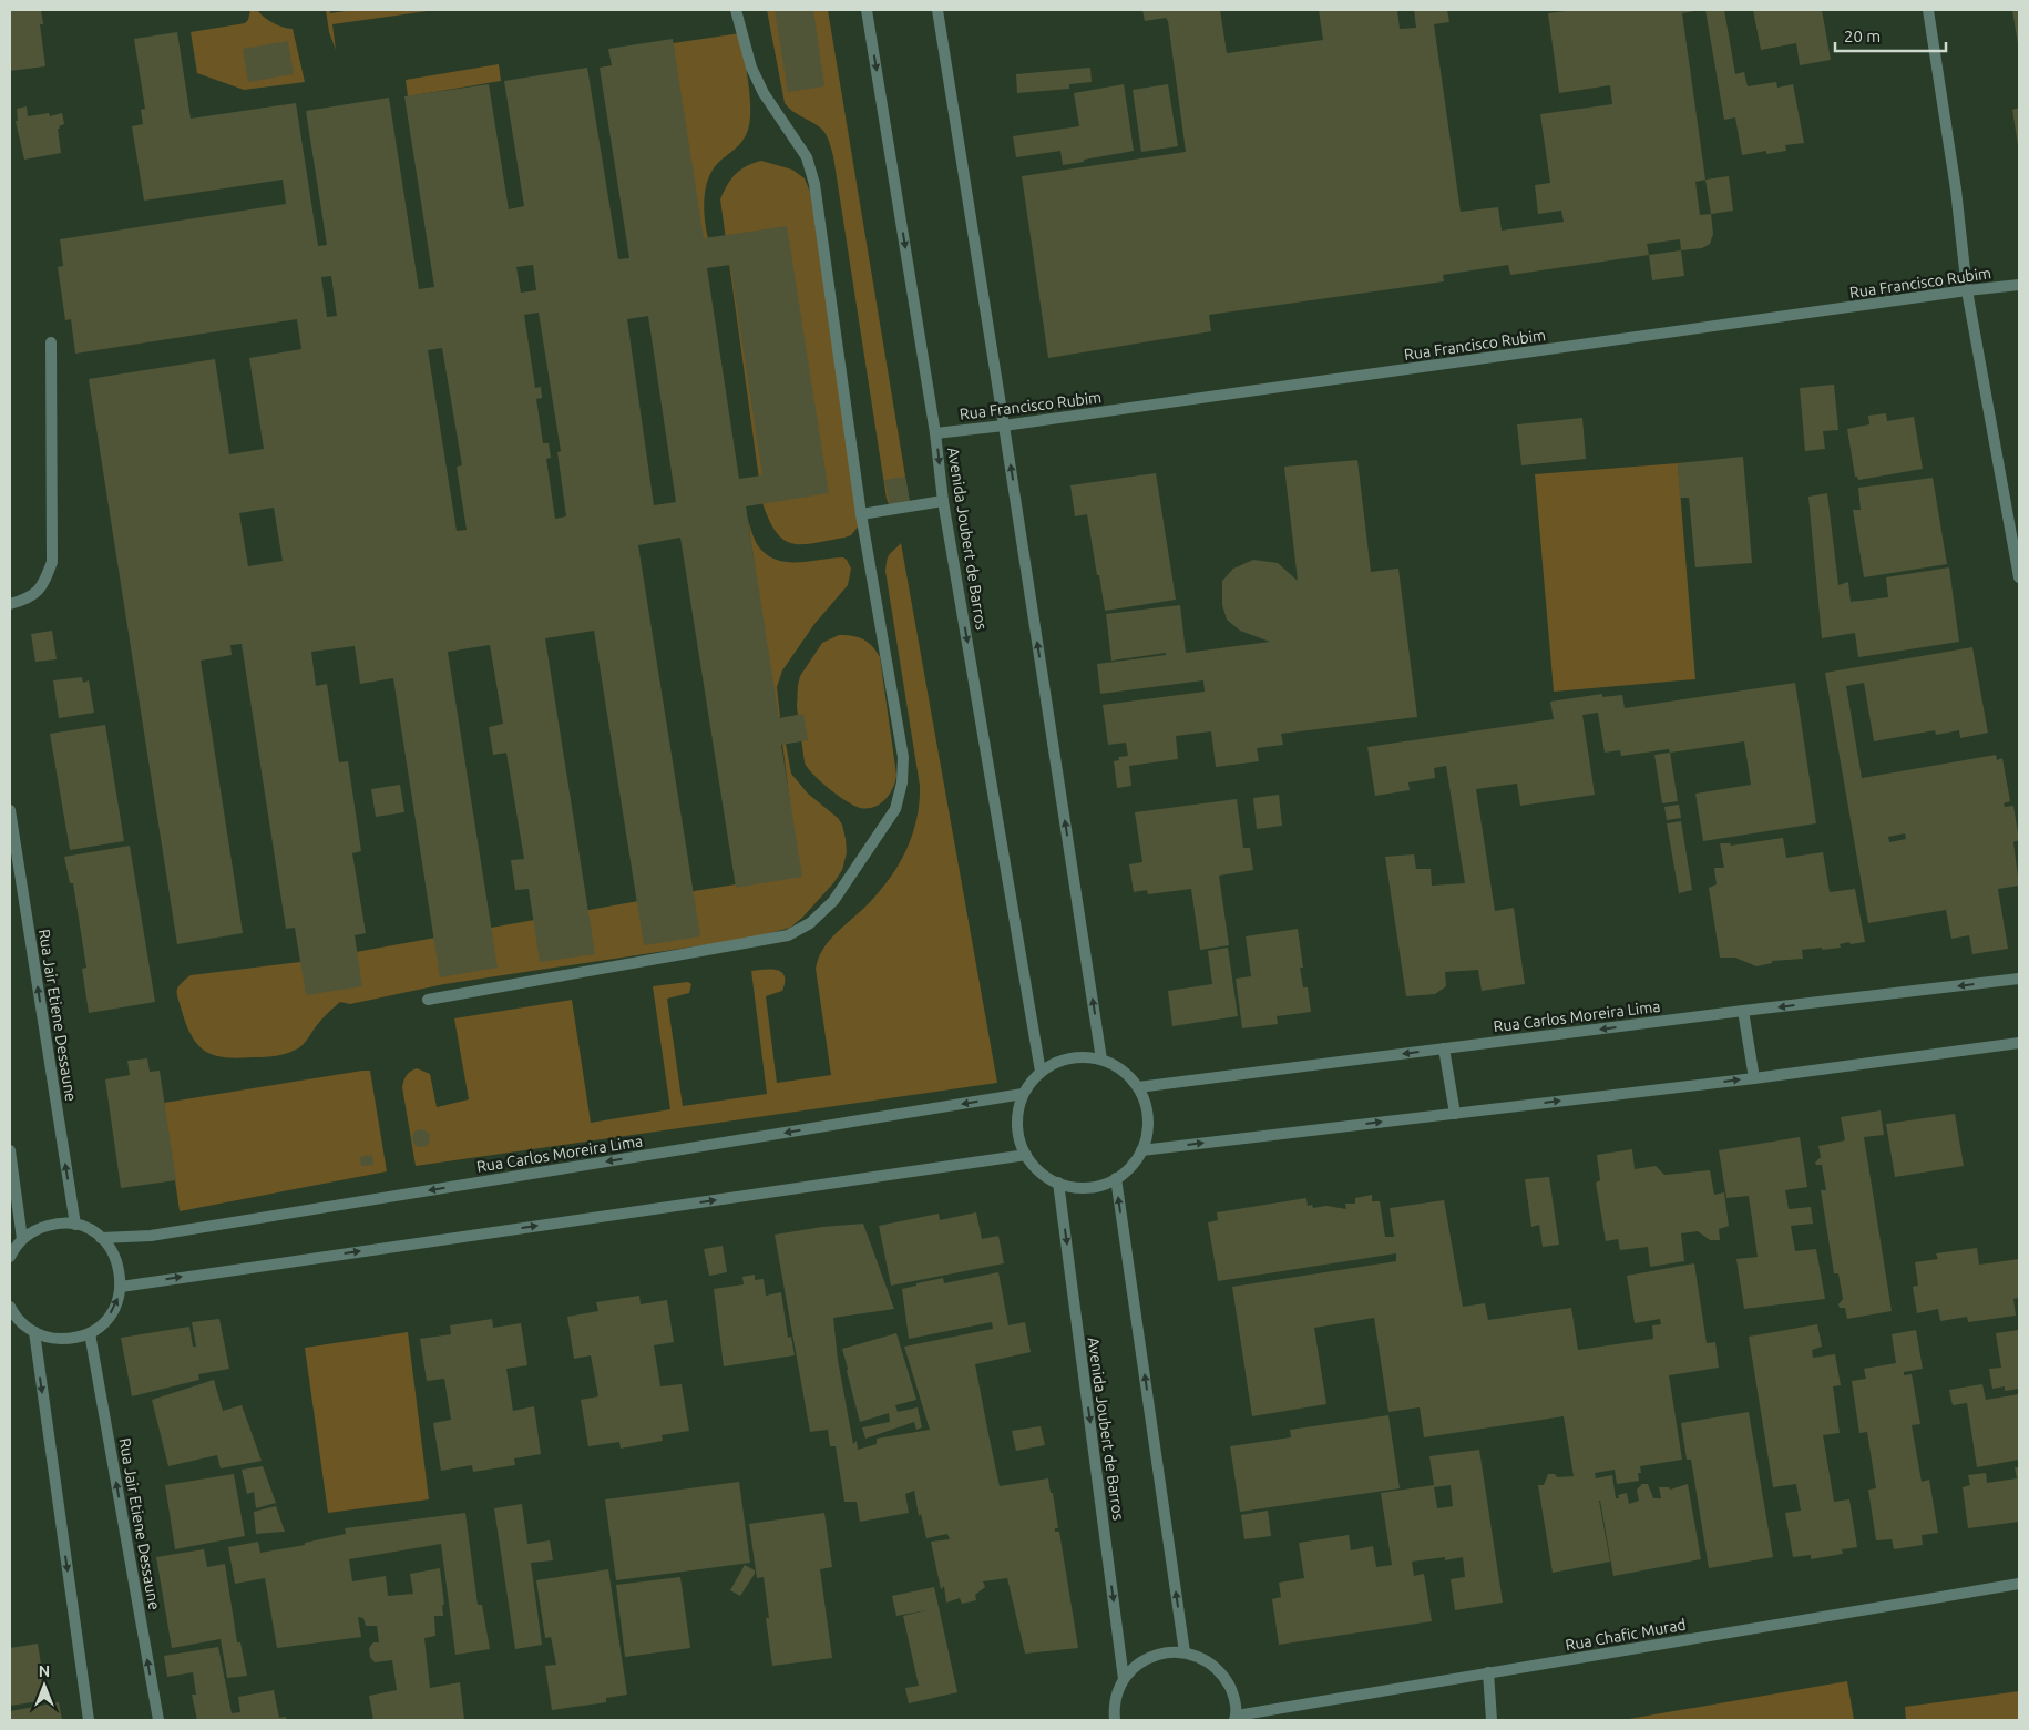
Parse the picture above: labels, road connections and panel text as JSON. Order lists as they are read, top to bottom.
{
  "streets": {
    "street": [
      "Rua Francisco Rubim",
      "Avenida Joubert de Barros",
      "Rua Jair Etiene Dessaune",
      "Rua Carlos Moreira Lima",
      "Rua Chafic Murad"
    ]
  },
  "crossings": [
    ["Rua Francisco Rubim", "Avenida Joubert de Barros"],
    ["Avenida Joubert de Barros", "Rua Carlos Moreira Lima"]
  ],
  "scale_bar": "20 m",
  "north": "top"
}
